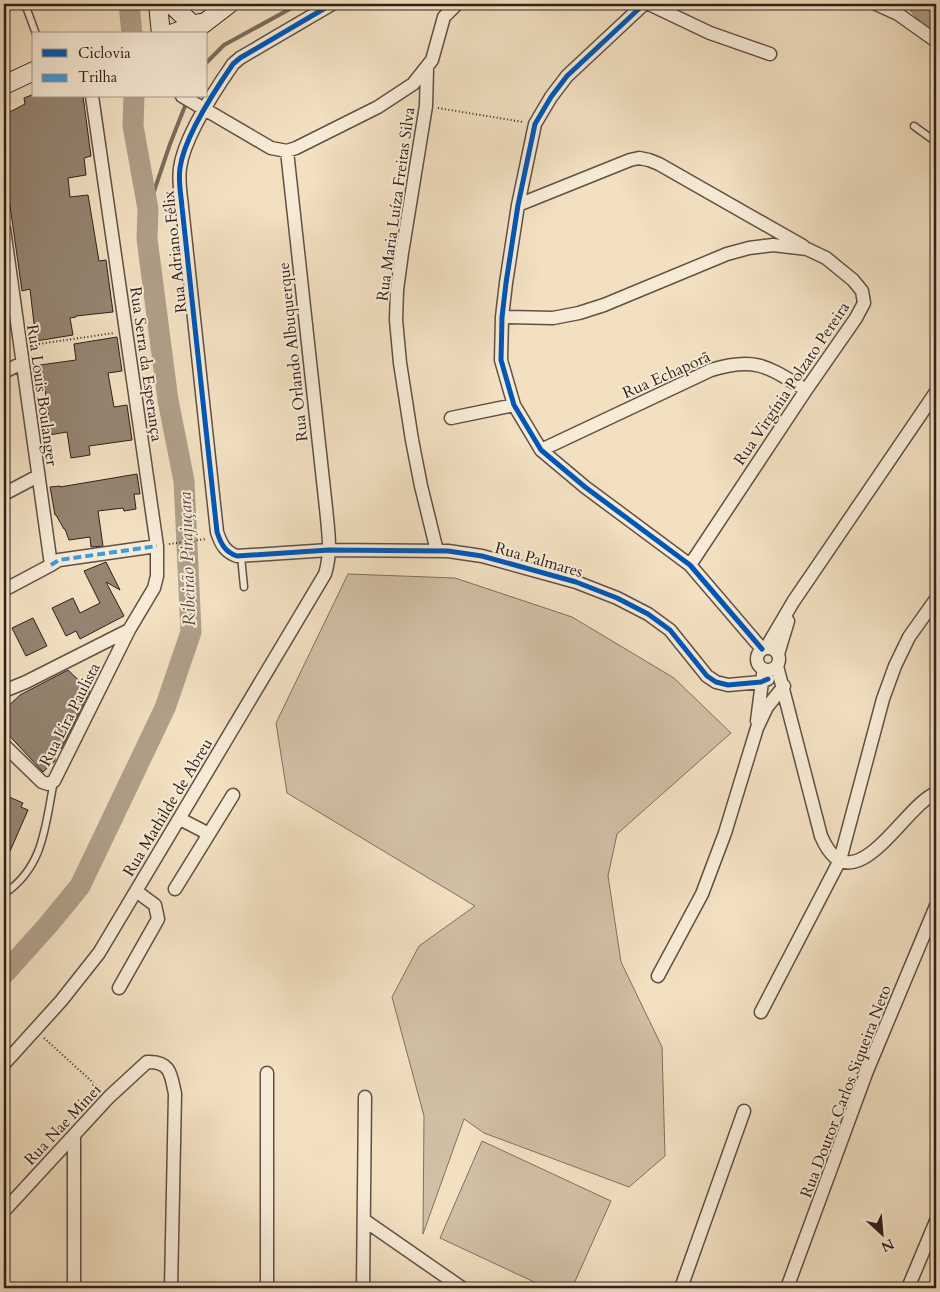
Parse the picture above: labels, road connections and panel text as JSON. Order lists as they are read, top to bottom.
{
  "streets": {
    "street": [
      "Rua Maria Luíza Freitas Silva",
      "Rua Adriano Félix",
      "Rua Orlando Albuquerque",
      "Rua Serra da Esperança",
      "Rua Echaporã",
      "Rua Virgínia Polzato Pereira",
      "Rua Louis Boulanger",
      "Rua Palmares",
      "Rua Lira Paulista",
      "Rua Mathilde de Abreu",
      "Rua Doutor Carlos Siqueira Neto",
      "Rua Nae Minei"
    ]
  },
  "crossings": [
    ["Rua Maria Luíza Freitas Silva", "Rua Palmares"],
    ["Rua Adriano Félix", "Rua Palmares"],
    ["Rua Orlando Albuquerque", "Rua Palmares"],
    ["Rua Orlando Albuquerque", "Rua Mathilde de Abreu"],
    ["Rua Serra da Esperança", "Rua Lira Paulista"],
    ["Rua Echaporã", "Rua Virgínia Polzato Pereira"],
    ["Rua Palmares", "Rua Mathilde de Abreu"]
  ],
  "water": ["Ribeirão Pirajuçara"],
  "legend": ["Ciclovia", "Trilha"],
  "north": "bottom right"
}
